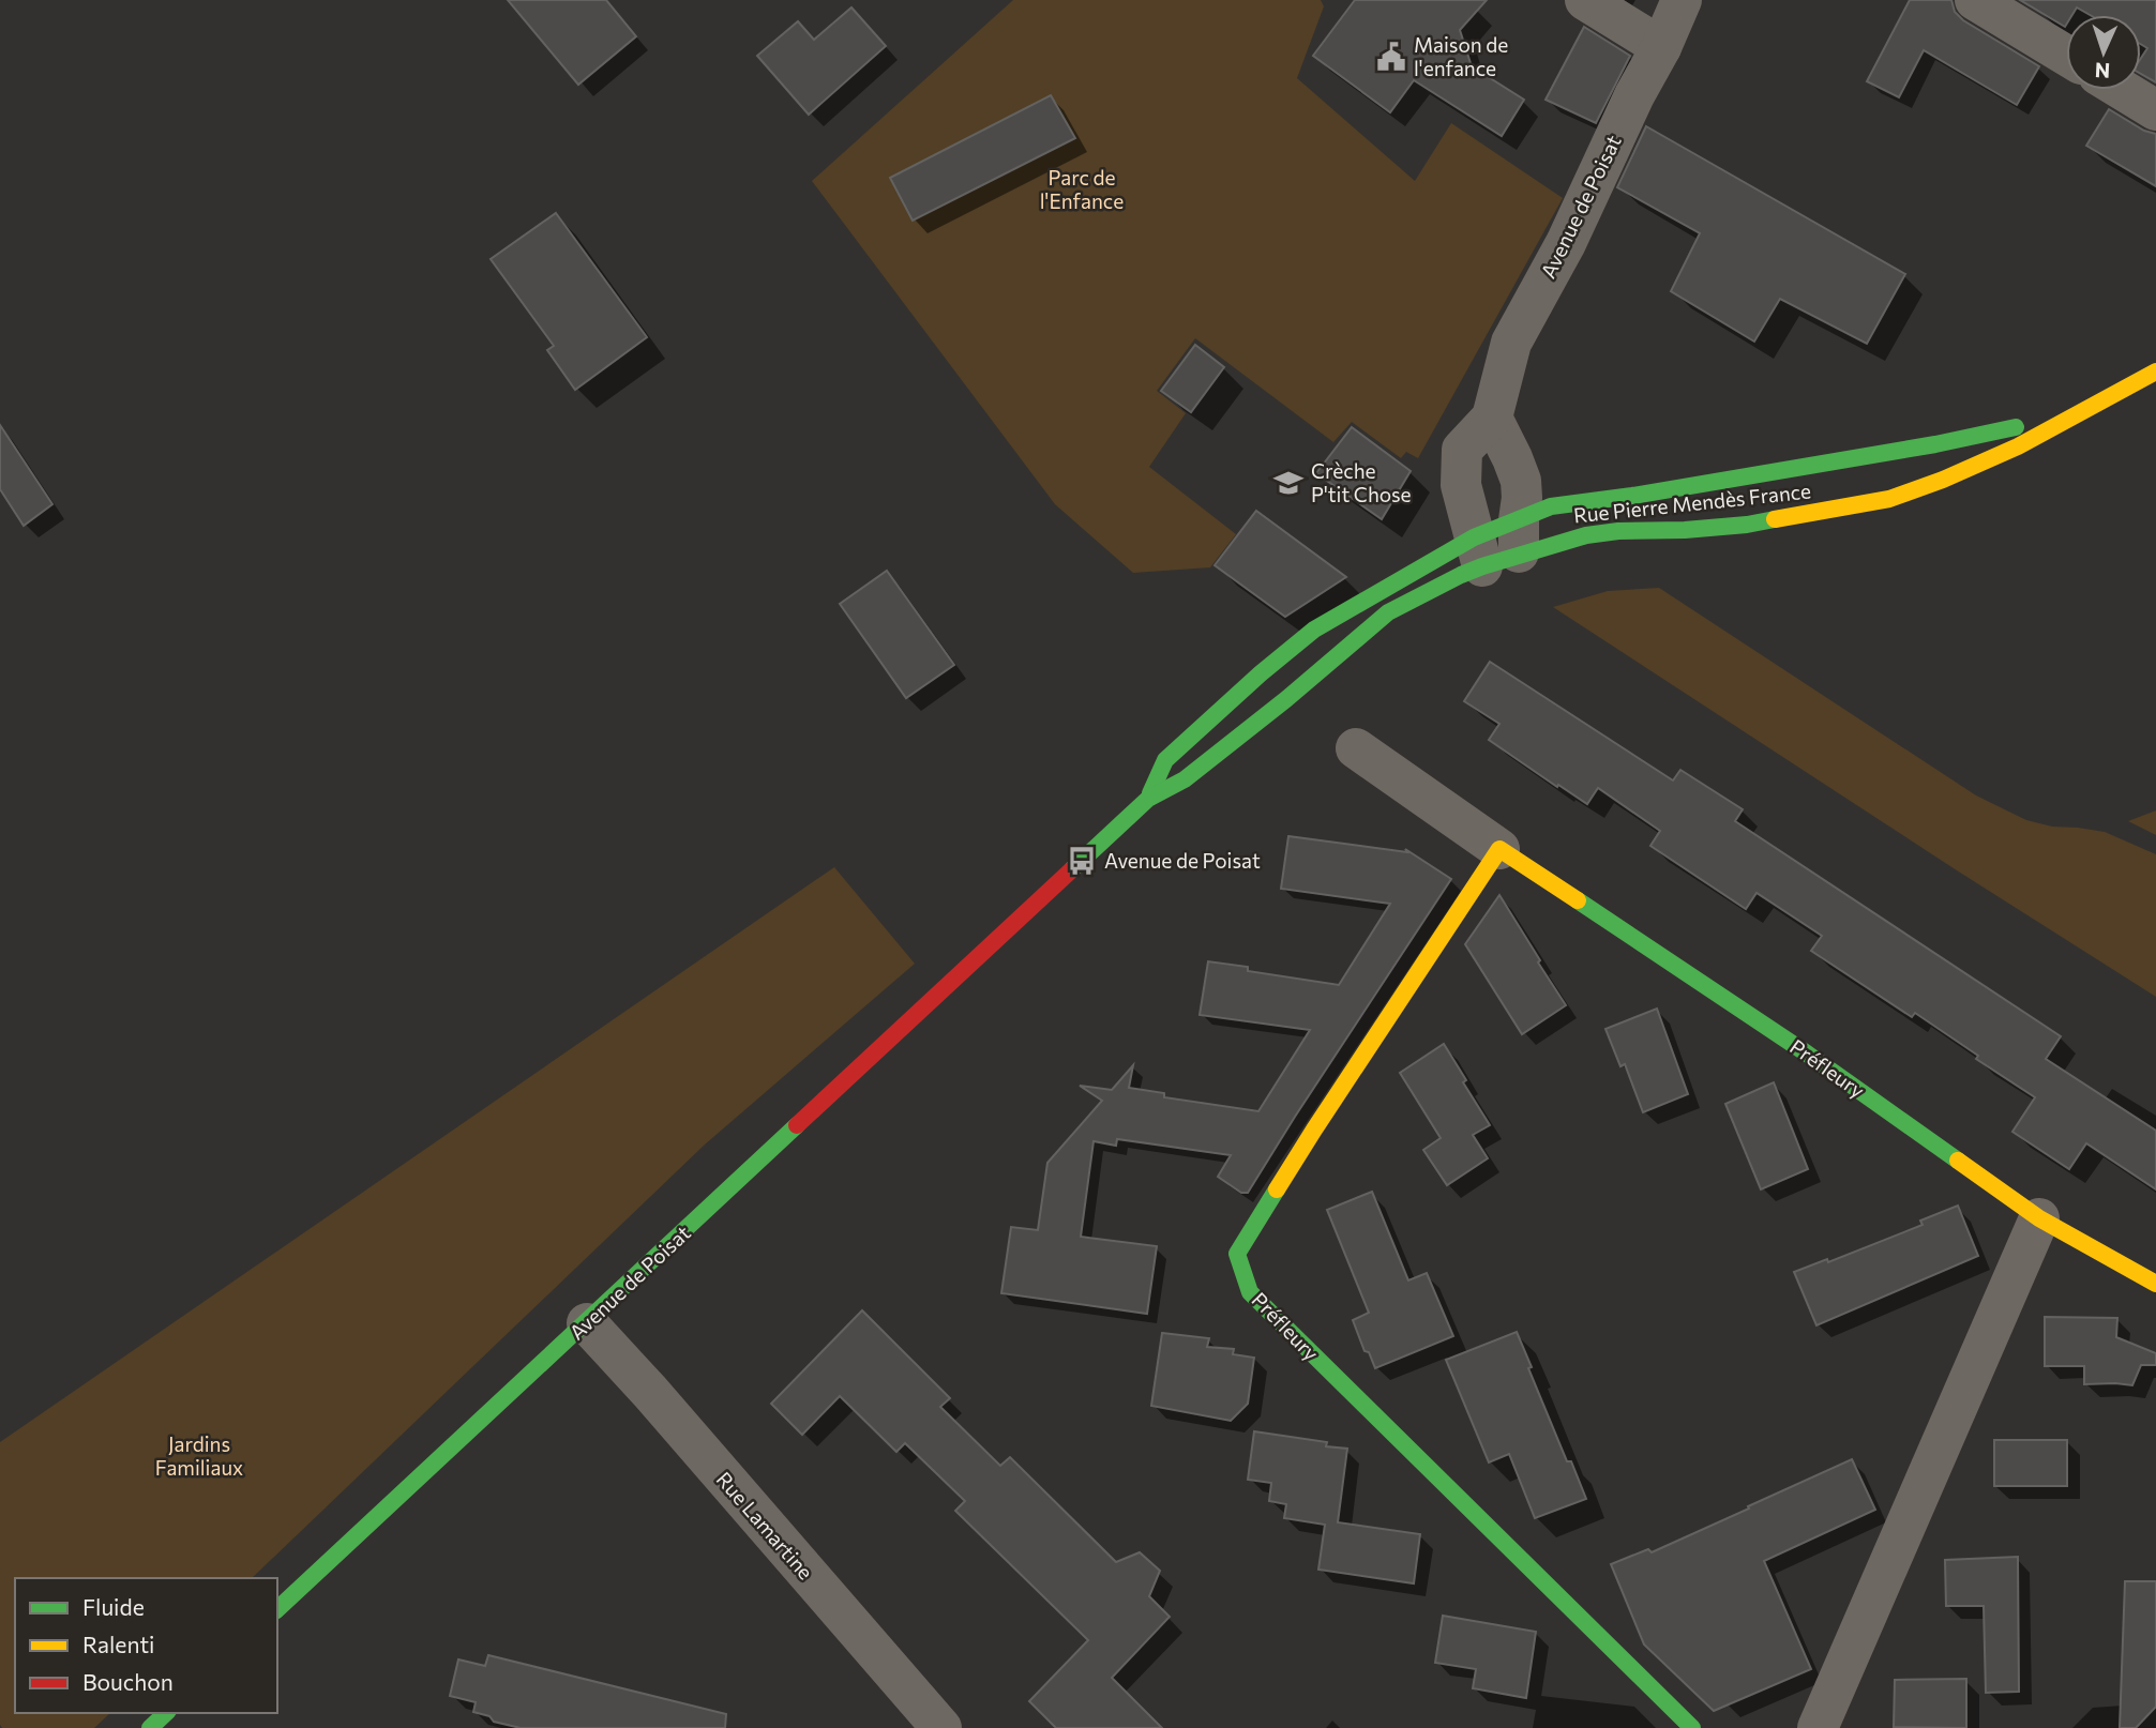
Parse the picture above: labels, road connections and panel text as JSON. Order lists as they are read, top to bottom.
{
  "streets": {
    "main road": ["Avenue de Poisat", "Rue Pierre Mendès France", "Préfleury"],
    "street": ["Rue Lamartine"]
  },
  "crossings": [
    ["Avenue de Poisat", "Rue Pierre Mendès France"],
    ["Avenue de Poisat", "Rue Lamartine"]
  ],
  "parks": ["Parc de l'Enfance", "Jardins Familiaux"],
  "places": {
    "public building": ["Maison de l'enfance"],
    "school or university": ["Crèche P'tit Chose"],
    "bus stop": ["Avenue de Poisat"]
  },
  "legend": ["Fluide", "Ralenti", "Bouchon"],
  "north": "bottom"
}
